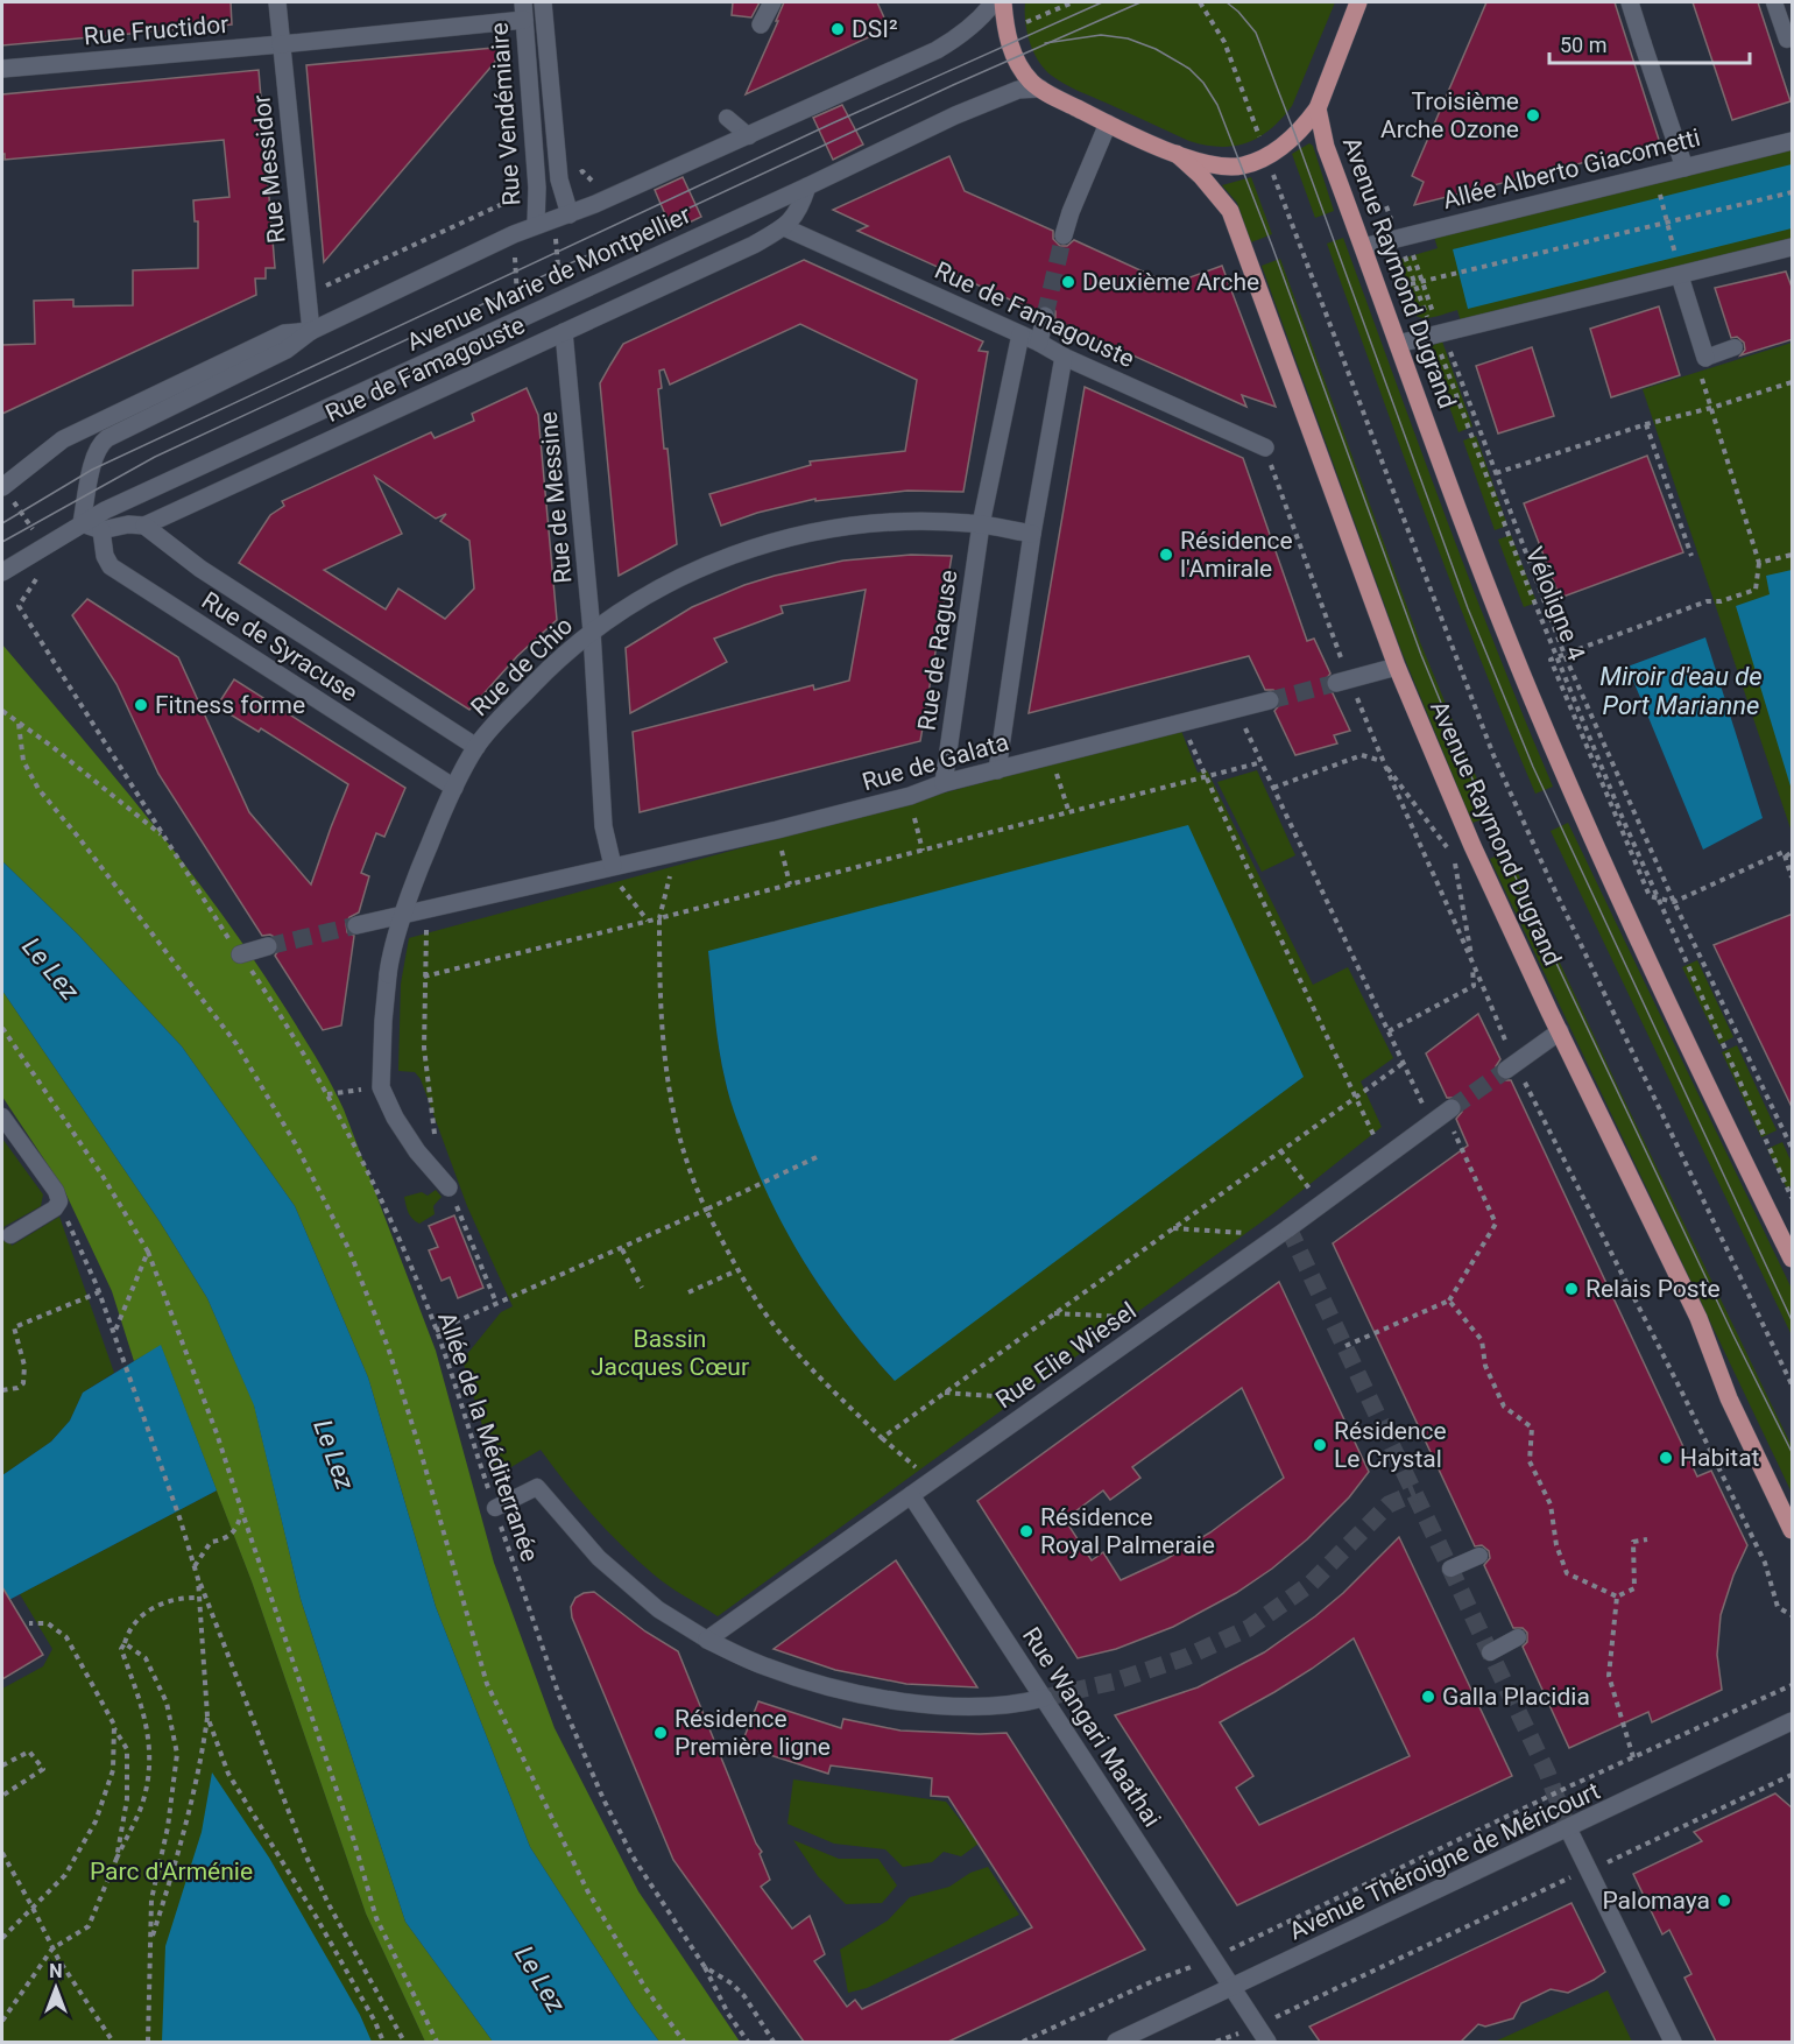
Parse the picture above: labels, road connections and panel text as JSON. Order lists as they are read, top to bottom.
{
  "streets": {
    "main road": ["Avenue Raymond Dugrand"],
    "street": [
      "Rue Fructidor",
      "Rue Vendémiaire",
      "Rue Messidor",
      "Allée Alberto Giacometti",
      "Avenue Marie de Montpellier",
      "Rue de Famagouste",
      "Rue de Messine",
      "Rue de Syracuse",
      "Rue de Raguse",
      "Rue de Chio",
      "Rue de Galata",
      "Rue Elie Wiesel",
      "Rue Wangari Maathai",
      "Avenue Théroigne de Méricourt"
    ],
    "path": ["Véloligne 4", "Allée de la Méditerranée"]
  },
  "crossings": [
    ["Rue Fructidor", "Rue Vendémiaire"],
    ["Rue Fructidor", "Rue Messidor"],
    ["Rue Vendémiaire", "Avenue Marie de Montpellier"],
    ["Rue Messidor", "Avenue Marie de Montpellier"],
    ["Allée Alberto Giacometti", "Avenue Raymond Dugrand"],
    ["Allée Alberto Giacometti", "Véloligne 4"],
    ["Avenue Marie de Montpellier", "Rue de Famagouste"],
    ["Rue de Famagouste", "Rue de Messine"],
    ["Rue de Famagouste", "Rue de Syracuse"],
    ["Rue de Famagouste", "Rue de Raguse"],
    ["Rue de Messine", "Rue de Chio"],
    ["Rue de Messine", "Rue de Galata"],
    ["Rue de Syracuse", "Rue de Chio"],
    ["Rue de Raguse", "Rue de Chio"],
    ["Rue de Raguse", "Rue de Galata"],
    ["Rue de Chio", "Rue de Galata"],
    ["Rue Elie Wiesel", "Rue Wangari Maathai"],
    ["Rue Wangari Maathai", "Avenue Théroigne de Méricourt"]
  ],
  "water": ["Miroir d'eau de Port Marianne", "Le Lez"],
  "parks": ["Bassin Jacques Cœur", "Parc d'Arménie"],
  "places": [
    "DSI²",
    "Troisième Arche Ozone",
    "Deuxième Arche",
    "Résidence l'Amirale",
    "Fitness forme",
    "Relais Poste",
    "Résidence Le Crystal",
    "Habitat",
    "Résidence Royal Palmeraie",
    "Galla Placidia",
    "Résidence Première ligne",
    "Palomaya"
  ],
  "scale_bar": "50 m",
  "north": "top"
}
